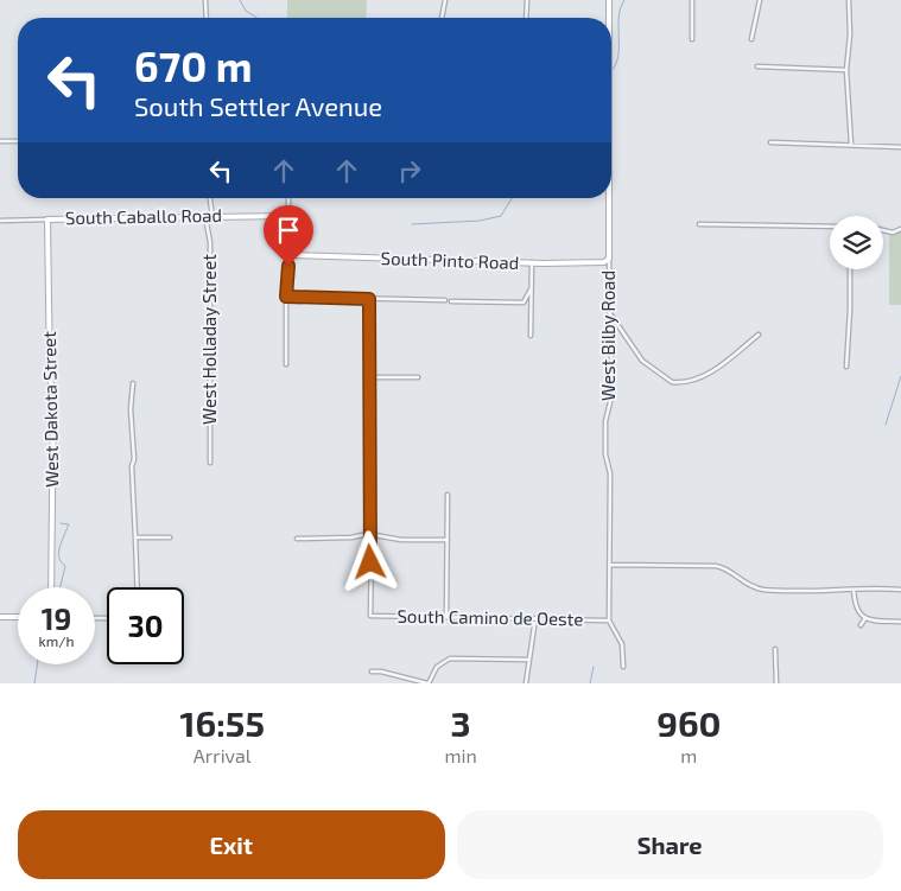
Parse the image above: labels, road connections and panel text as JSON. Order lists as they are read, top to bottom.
{
  "streets": {
    "street": [
      "South Caballo Road",
      "South Pinto Road",
      "West Bilby Road",
      "West Holladay Street",
      "West Dakota Street",
      "South Camino de Oeste"
    ]
  },
  "crossings": [
    ["South Caballo Road", "West Holladay Street"],
    ["South Caballo Road", "West Dakota Street"],
    ["South Pinto Road", "West Bilby Road"],
    ["West Bilby Road", "South Camino de Oeste"]
  ],
  "page": {
    "turn": ["670 m", "South Settler Avenue"],
    "speed": "19 km/h",
    "limit": "30",
    "eta": [
      "16:55",
      "Arrival",
      "3",
      "min",
      "960",
      "m"
    ],
    "buttons": ["Exit", "Share"]
  }
}
